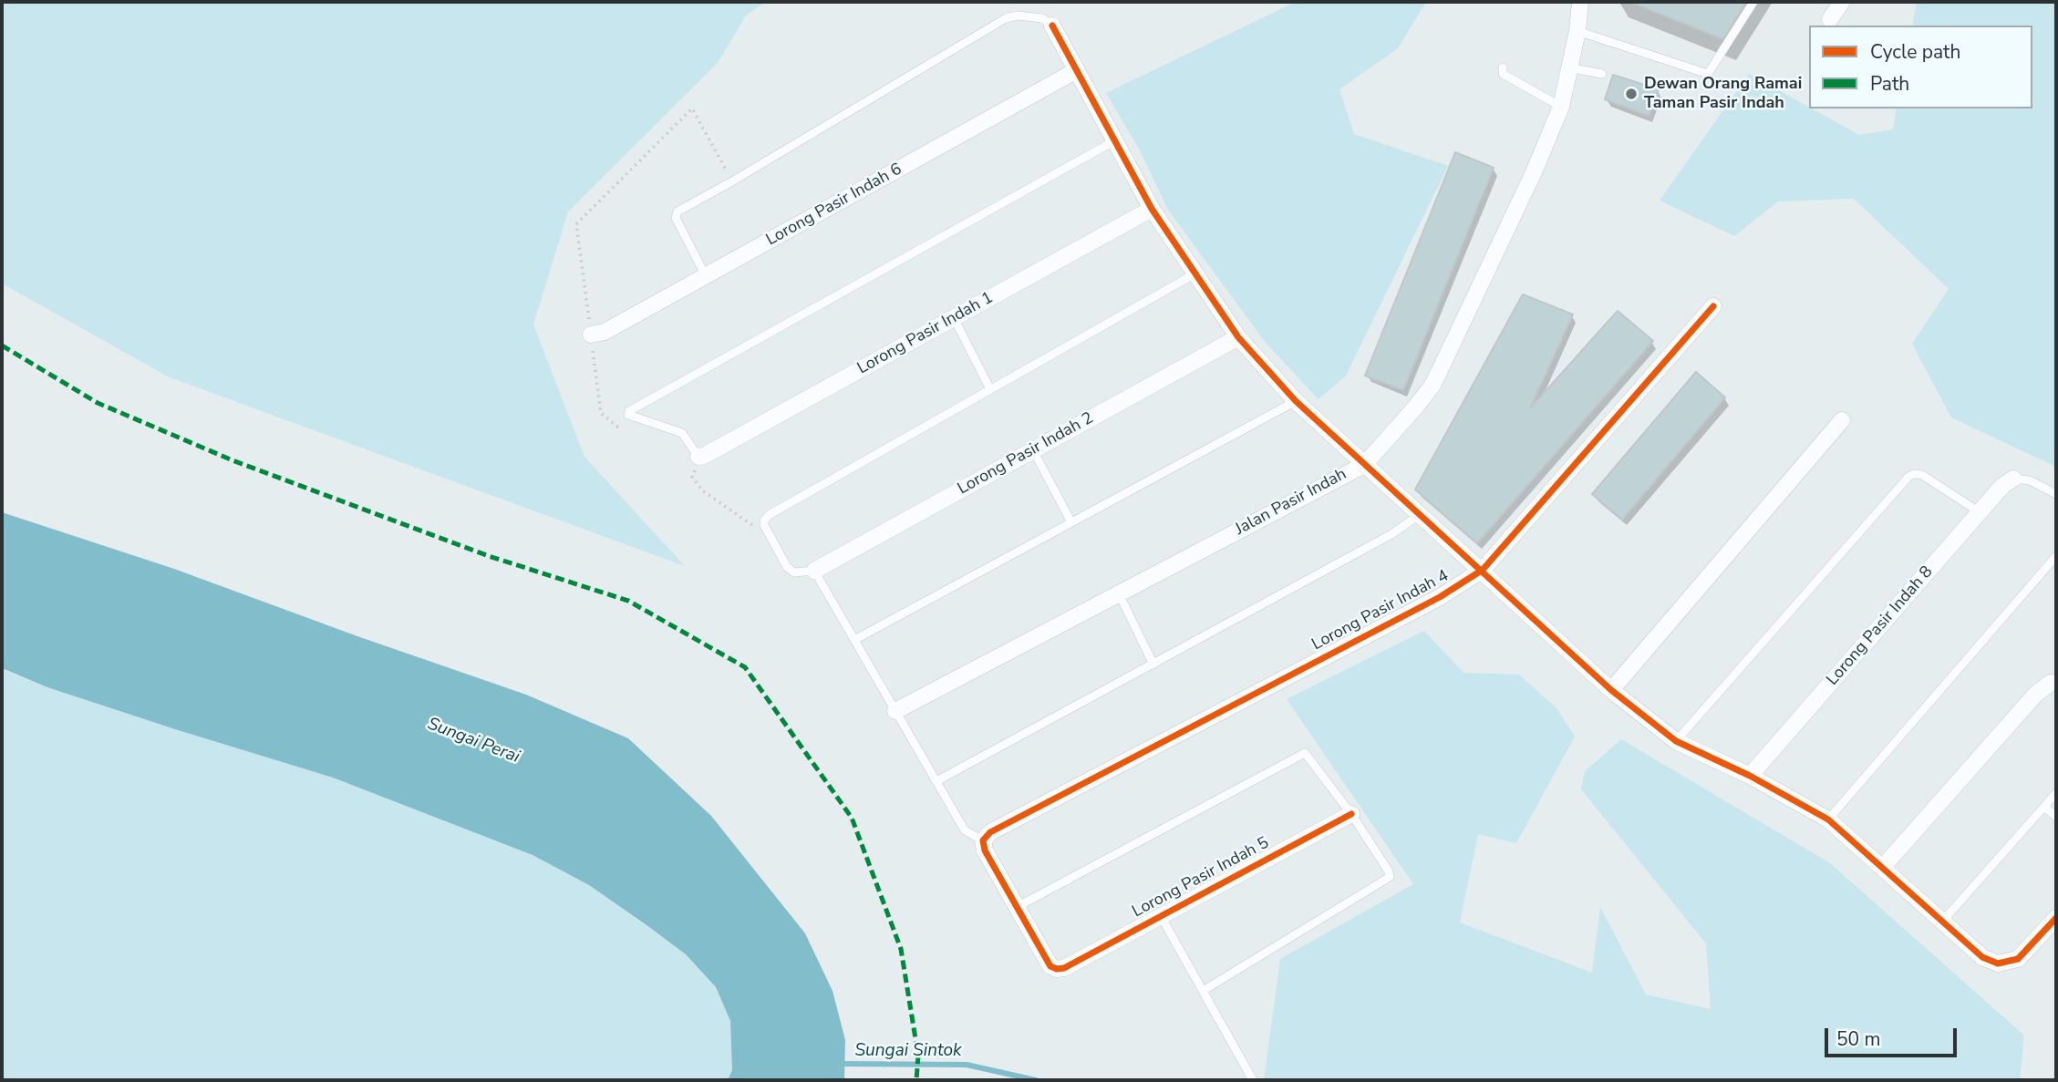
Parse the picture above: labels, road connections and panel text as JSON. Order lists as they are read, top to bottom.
{
  "streets": {
    "street": [
      "Lorong Pasir Indah 6",
      "Lorong Pasir Indah 1",
      "Lorong Pasir Indah 2",
      "Jalan Pasir Indah",
      "Lorong Pasir Indah 4",
      "Lorong Pasir Indah 8",
      "Lorong Pasir Indah 5"
    ]
  },
  "water": ["Sungai Perai", "Sungai Sintok"],
  "places": ["Dewan Orang Ramai Taman Pasir Indah"],
  "legend": ["Cycle path", "Path"],
  "scale_bar": "50 m"
}
